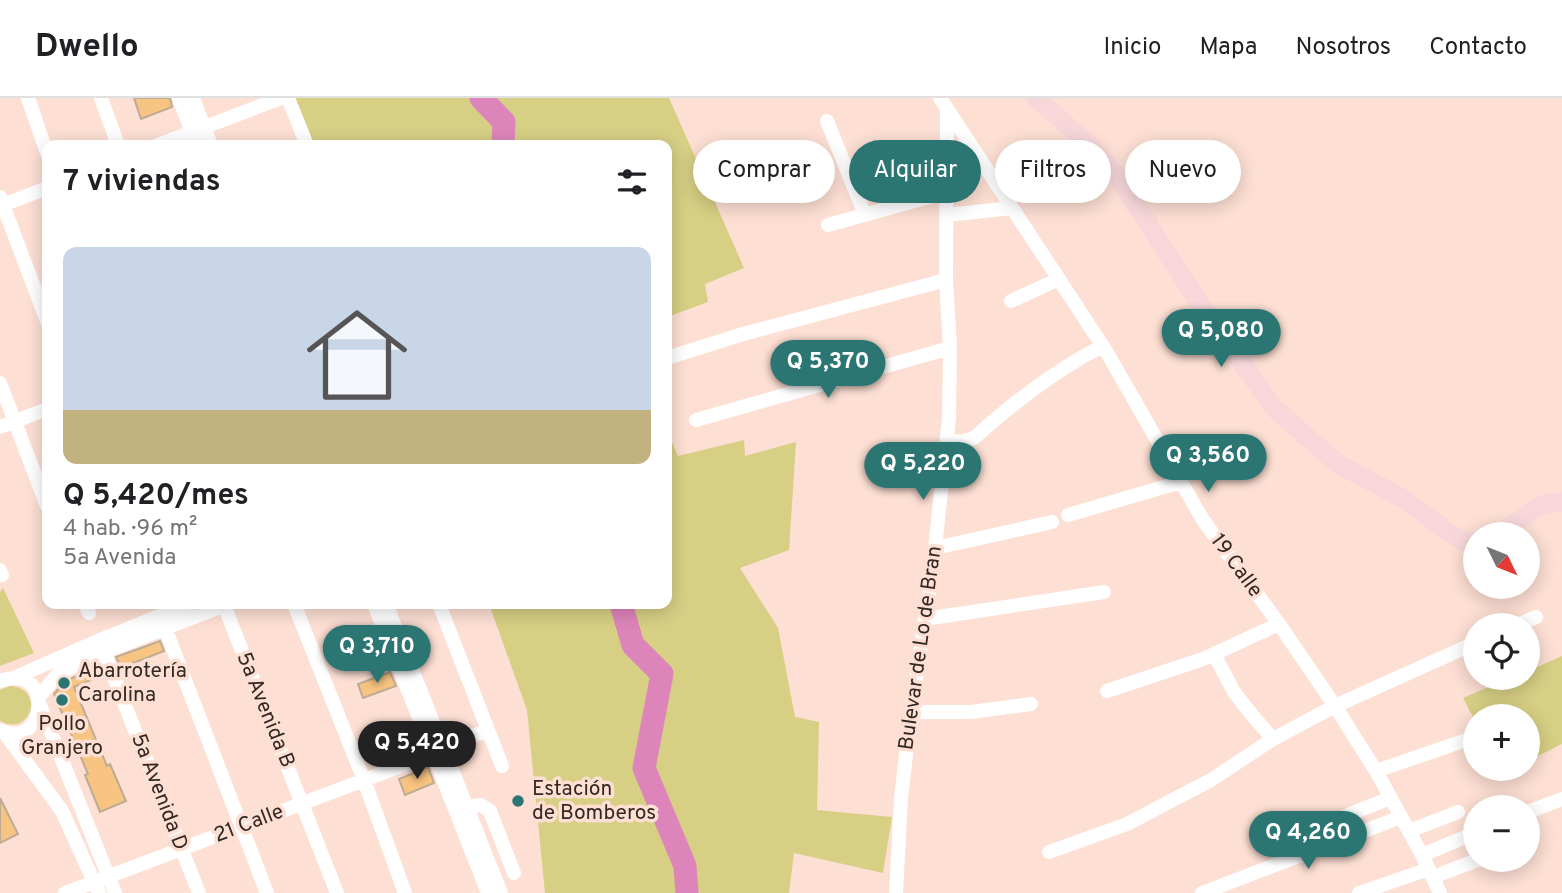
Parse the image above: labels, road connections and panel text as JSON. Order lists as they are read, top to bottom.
{
  "streets": {
    "street": [
      "19 Calle",
      "Bulevar de Lo de Bran",
      "5a Avenida B",
      "5a Avenida D",
      "21 Calle"
    ]
  },
  "crossings": [
    ["19 Calle", "Bulevar de Lo de Bran"],
    ["5a Avenida B", "21 Calle"],
    ["5a Avenida D", "21 Calle"]
  ],
  "places": ["Abarrotería Carolina", "Pollo Granjero", "Estación de Bomberos"],
  "north": "bottom right",
  "page": {
    "header": "Dwello",
    "nav": [
      "Inicio",
      "Mapa",
      "Nosotros",
      "Contacto"
    ],
    "chip": [
      "Comprar",
      "Alquilar",
      "Filtros",
      "Nuevo"
    ],
    "heading": "7 viviendas",
    "list": [
      {
        "name": "Q 5,420/mes",
        "note": "4 hab. · 96 m² · 5a Avenida"
      }
    ],
    "price": [
      "Q 5,080",
      "Q 5,370",
      "Q 3,560",
      "Q 5,220",
      "Q 3,710",
      "Q 5,420",
      "Q 4,260"
    ],
    "map_buttons": ["+", "−"]
  }
}
